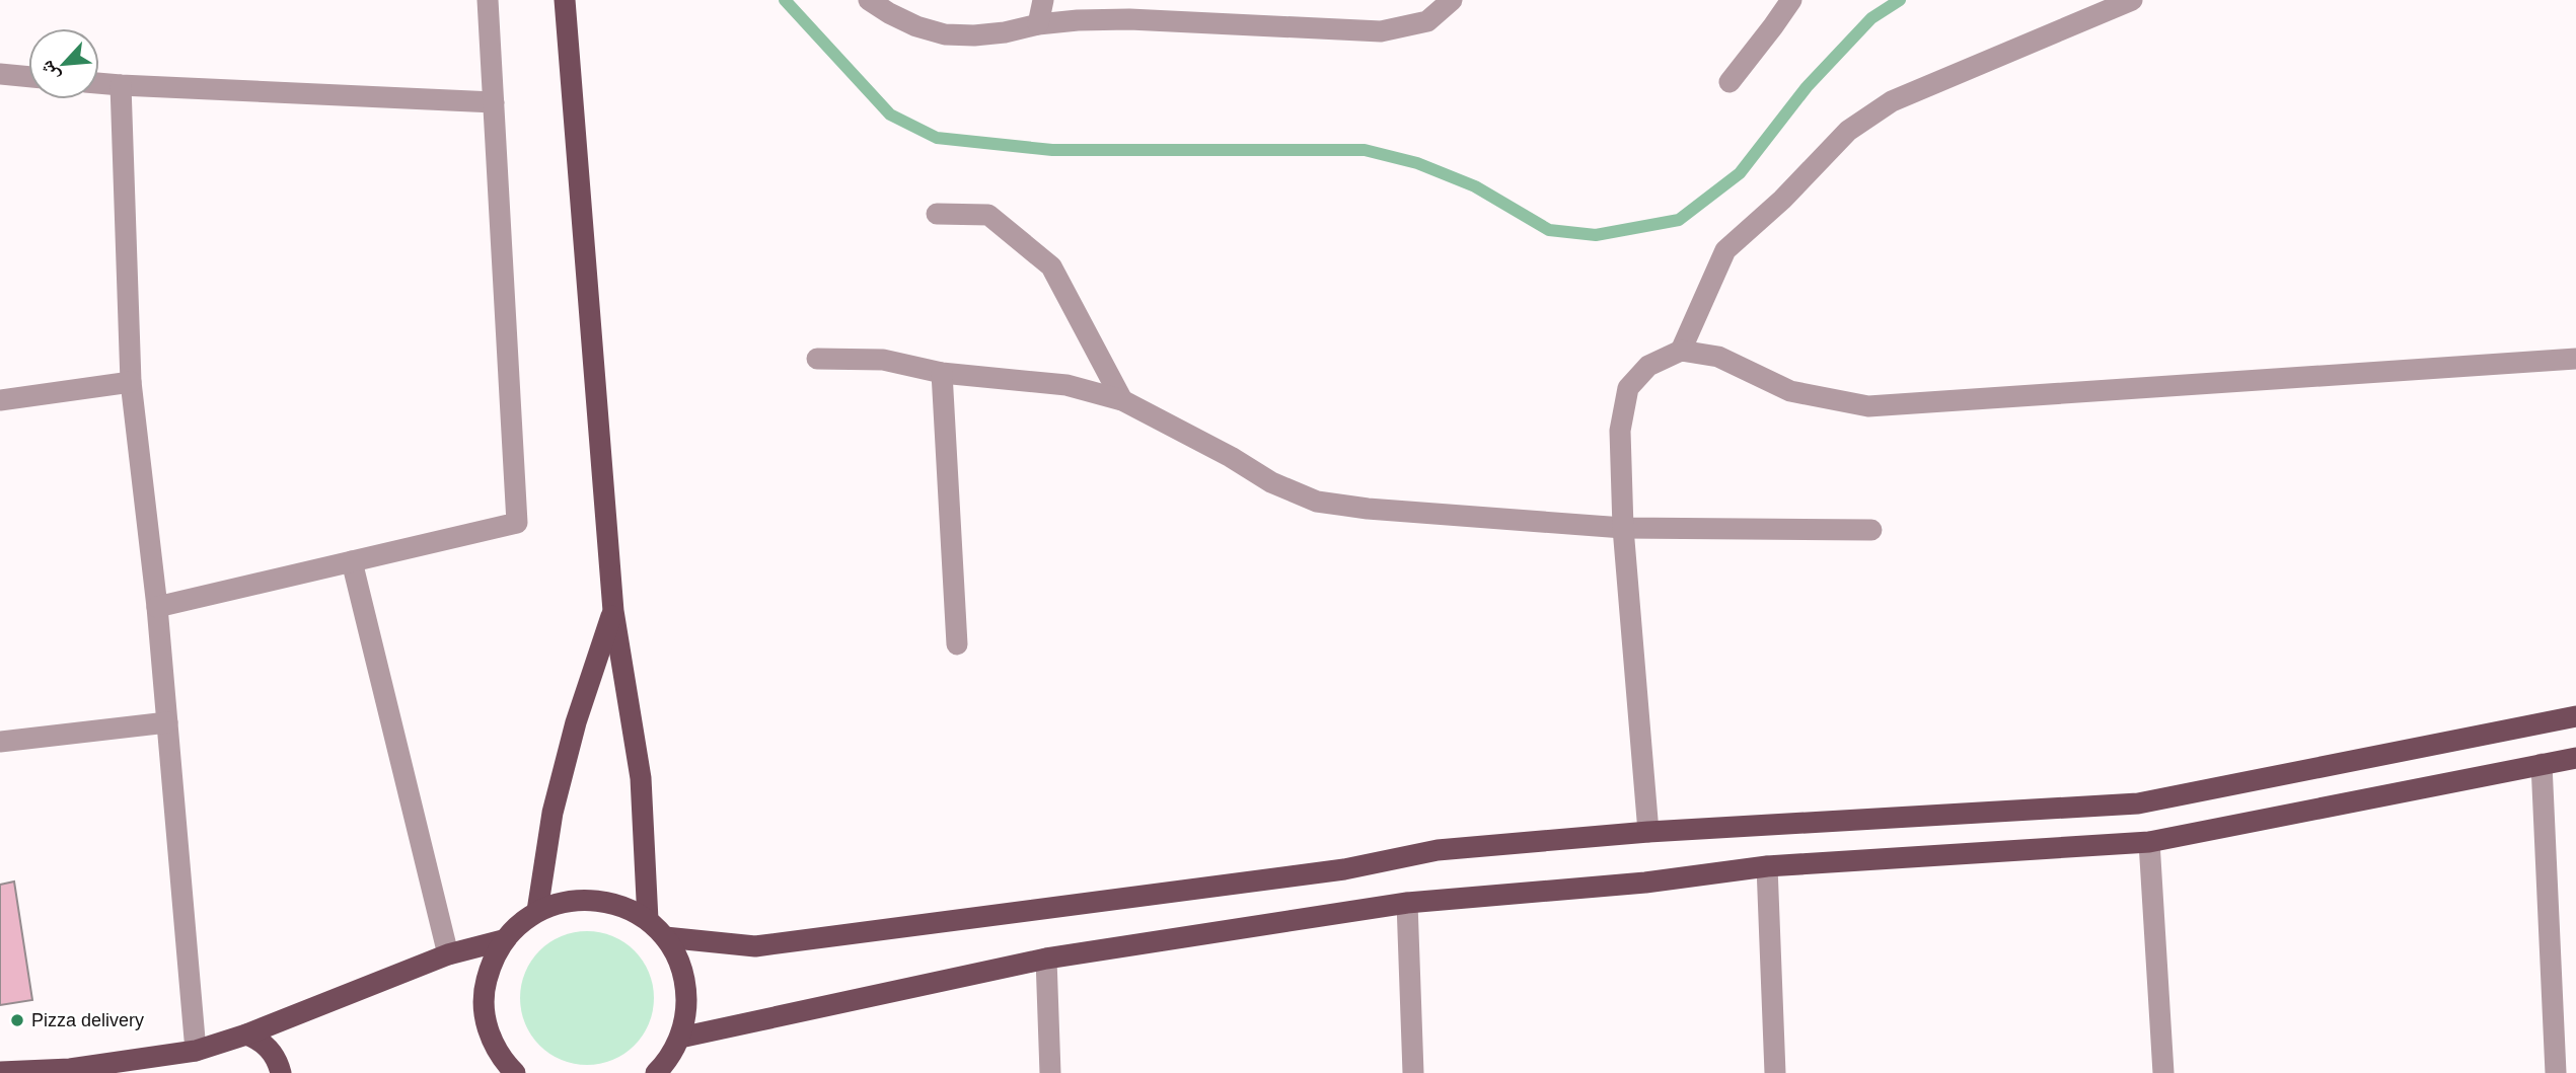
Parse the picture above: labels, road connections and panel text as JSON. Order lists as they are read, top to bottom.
{
  "places": ["Pizza delivery"],
  "north": "bottom left"
}
